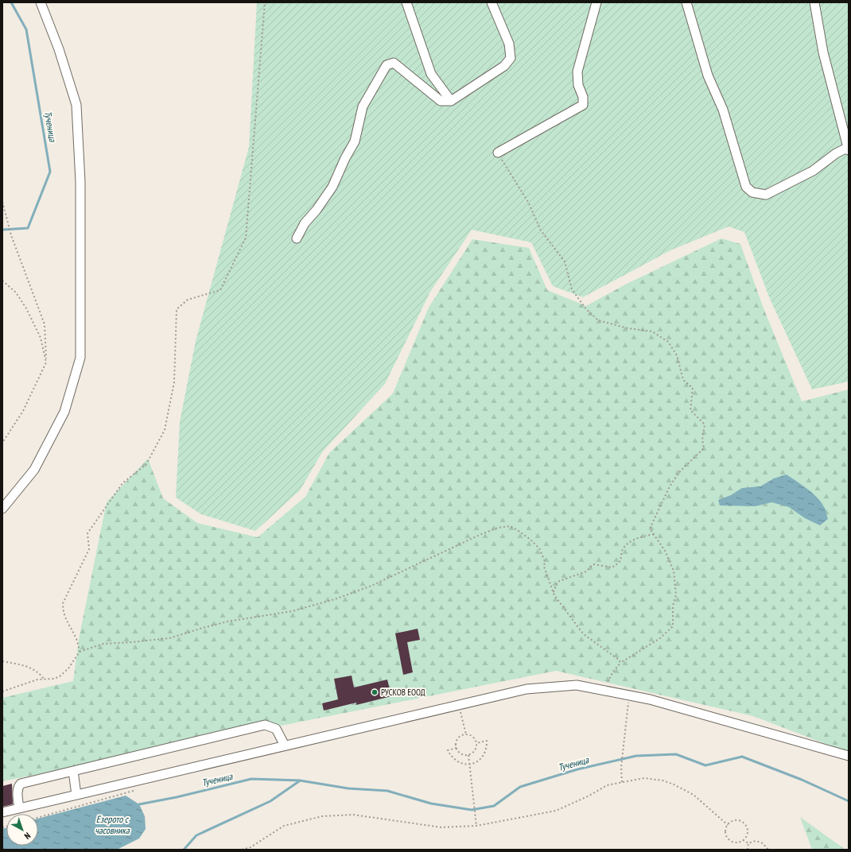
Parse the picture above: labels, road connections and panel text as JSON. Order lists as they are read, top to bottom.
{
  "water": ["Тученица", "Езерото с часовника"],
  "places": ["РУСКОВ ЕООД"],
  "north": "bottom right"
}
